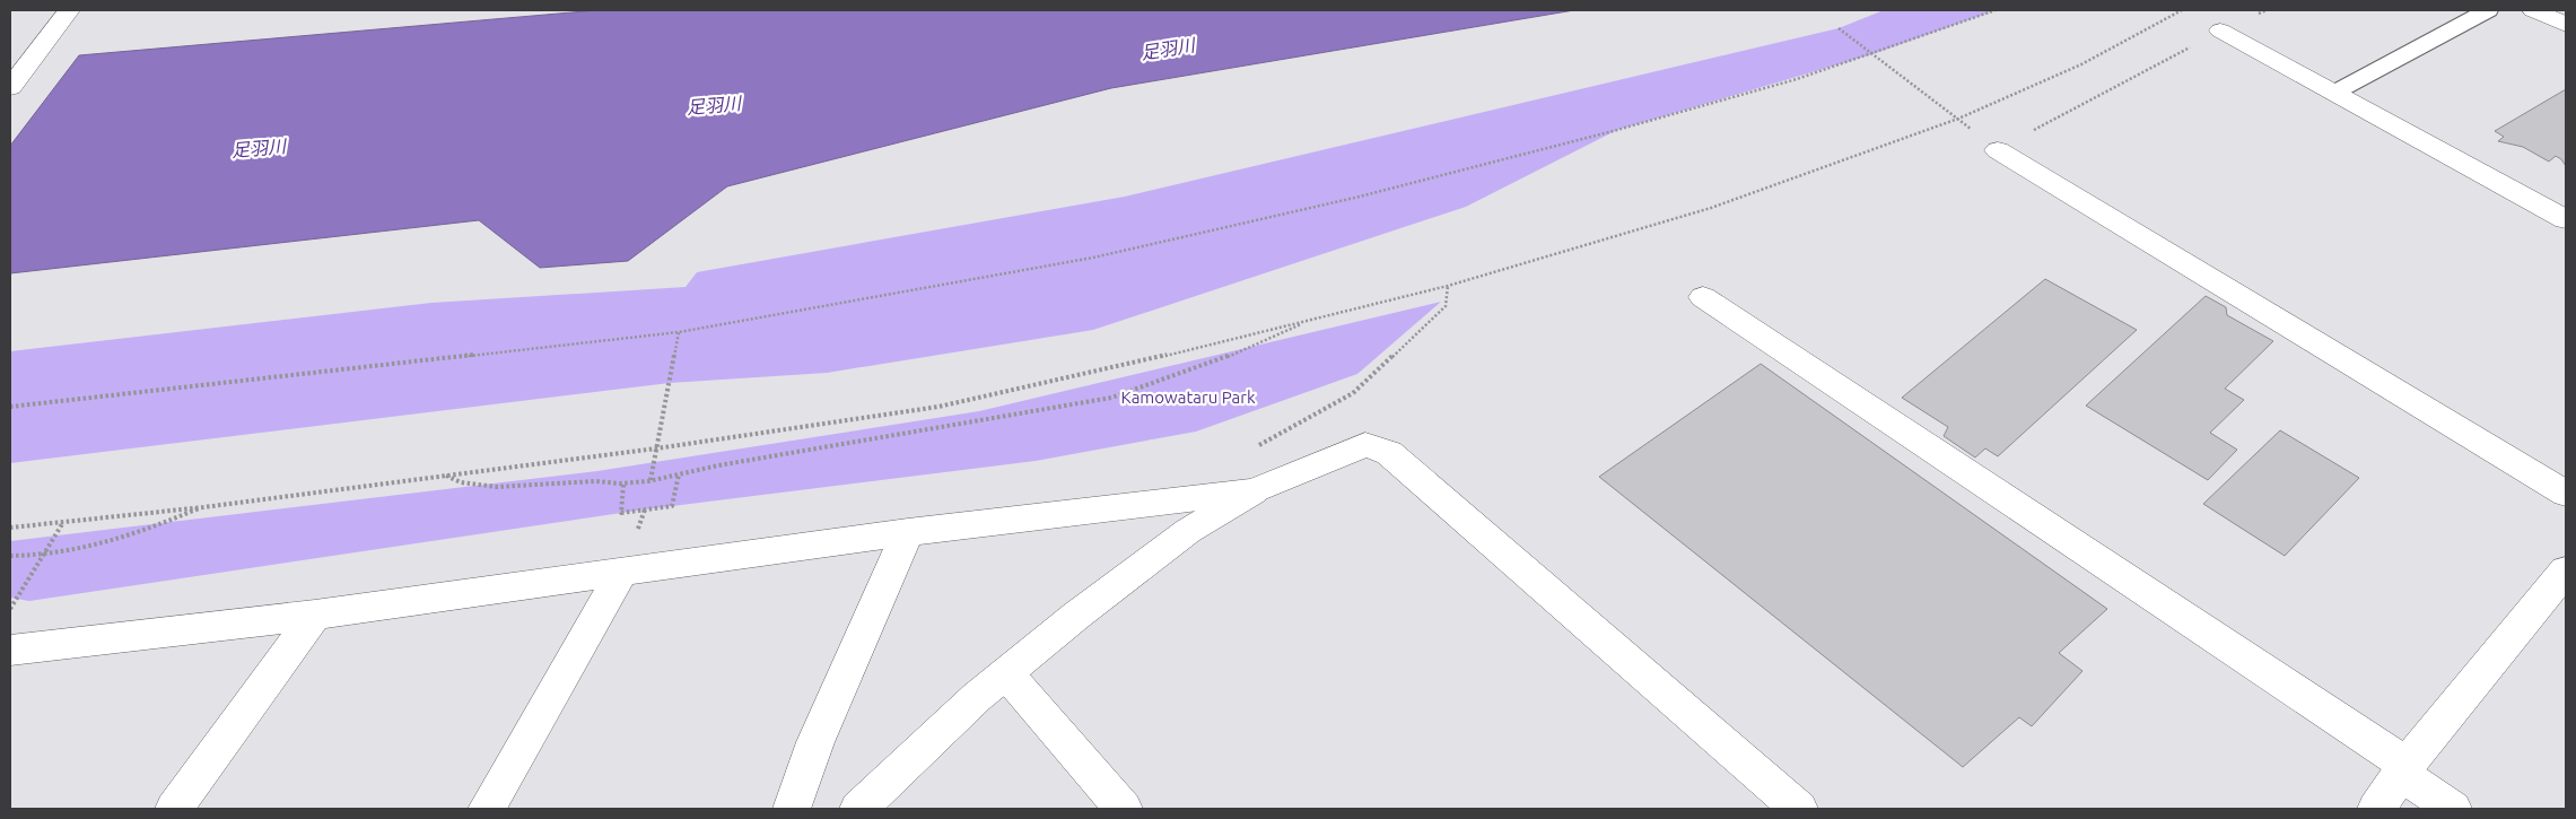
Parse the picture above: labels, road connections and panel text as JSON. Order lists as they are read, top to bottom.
{
  "water": ["足羽川"],
  "parks": ["Kamowataru Park"]
}
